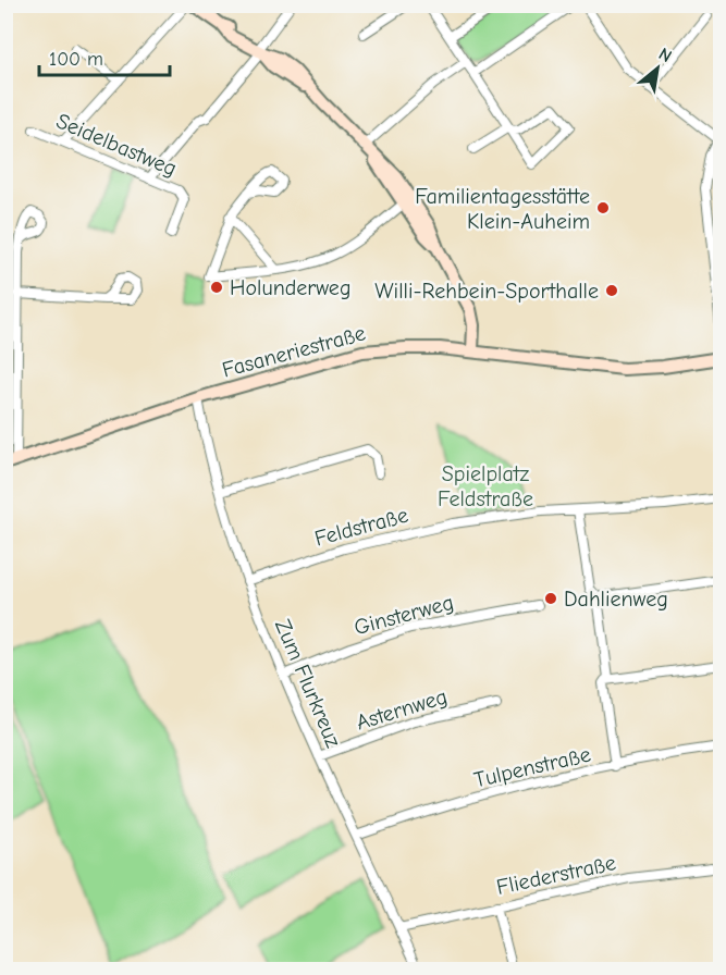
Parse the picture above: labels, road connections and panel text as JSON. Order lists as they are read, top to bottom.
{
  "streets": {
    "street": [
      "Seidelbastweg",
      "Fasaneriestraße",
      "Feldstraße",
      "Ginsterweg",
      "Zum Flurkreuz",
      "Asternweg",
      "Tulpenstraße",
      "Fliederstraße"
    ]
  },
  "crossings": [
    ["Fasaneriestraße", "Zum Flurkreuz"],
    ["Feldstraße", "Zum Flurkreuz"],
    ["Ginsterweg", "Zum Flurkreuz"],
    ["Zum Flurkreuz", "Asternweg"],
    ["Zum Flurkreuz", "Tulpenstraße"],
    ["Zum Flurkreuz", "Fliederstraße"]
  ],
  "parks": ["Spielplatz Feldstraße"],
  "places": [
    "Familientagesstätte Klein-Auheim",
    "Holunderweg",
    "Willi-Rehbein-Sporthalle",
    "Dahlienweg"
  ],
  "scale_bar": "100 m",
  "north": "top right"
}
